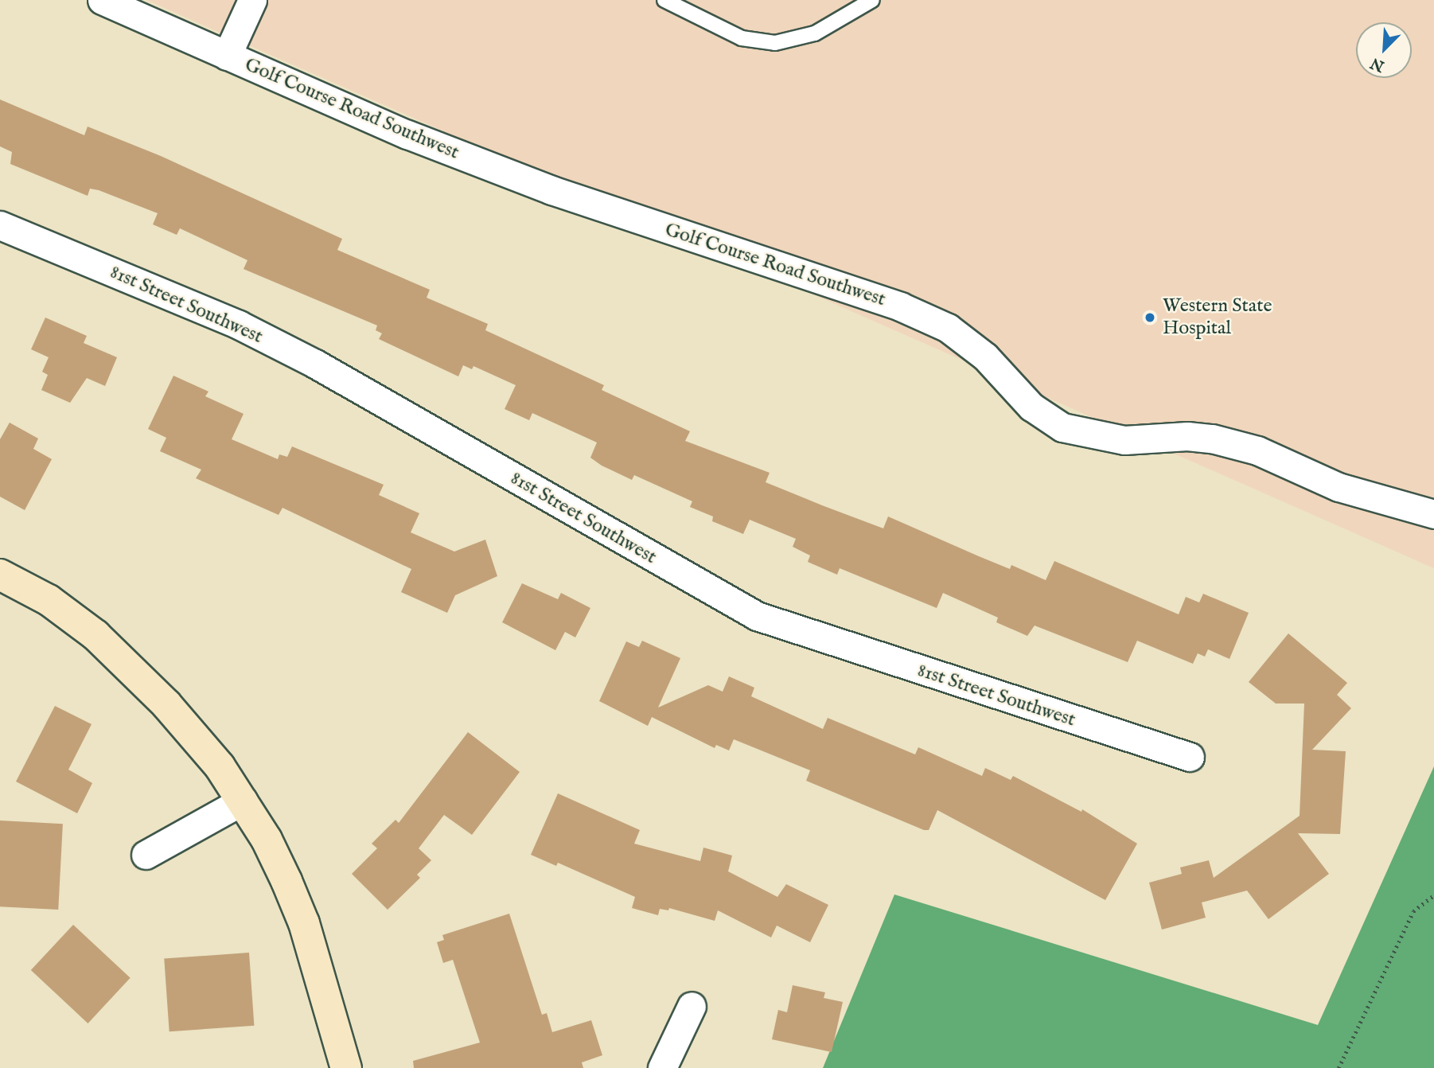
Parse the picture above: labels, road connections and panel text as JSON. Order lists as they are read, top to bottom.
{
  "streets": {
    "street": ["Golf Course Road Southwest", "81st Street Southwest"]
  },
  "places": ["Western State Hospital"],
  "north": "bottom left"
}
